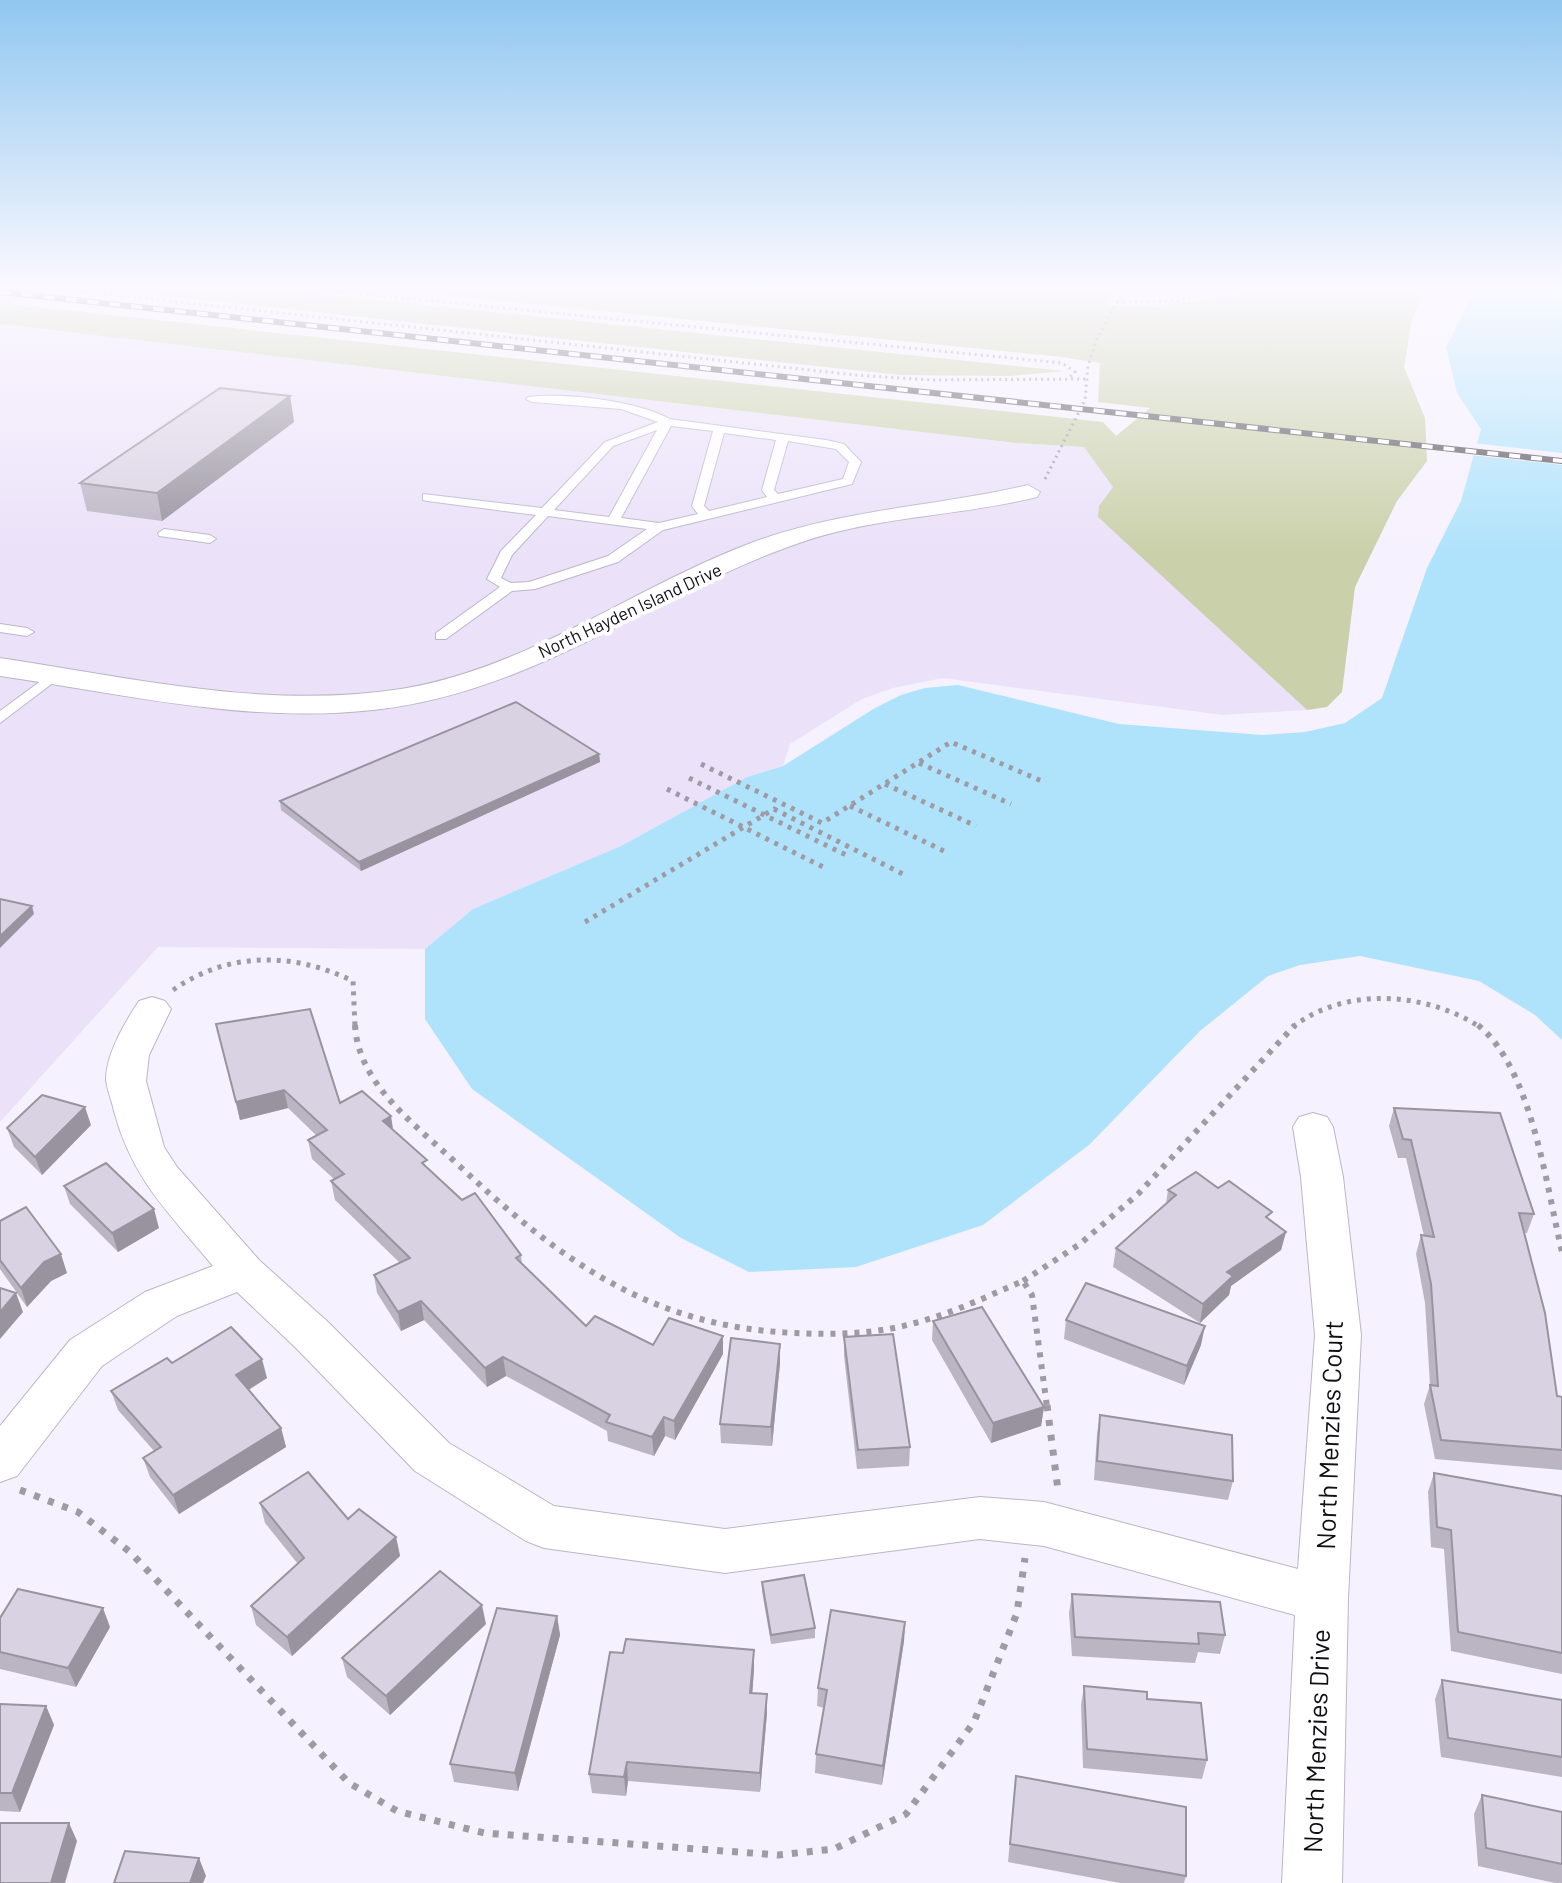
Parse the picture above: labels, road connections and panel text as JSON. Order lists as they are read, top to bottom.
{
  "streets": {
    "street": ["North Hayden Island Drive", "North Menzies Court", "North Menzies Drive"]
  },
  "crossings": [
    ["North Menzies Court", "North Menzies Drive"]
  ]
}
